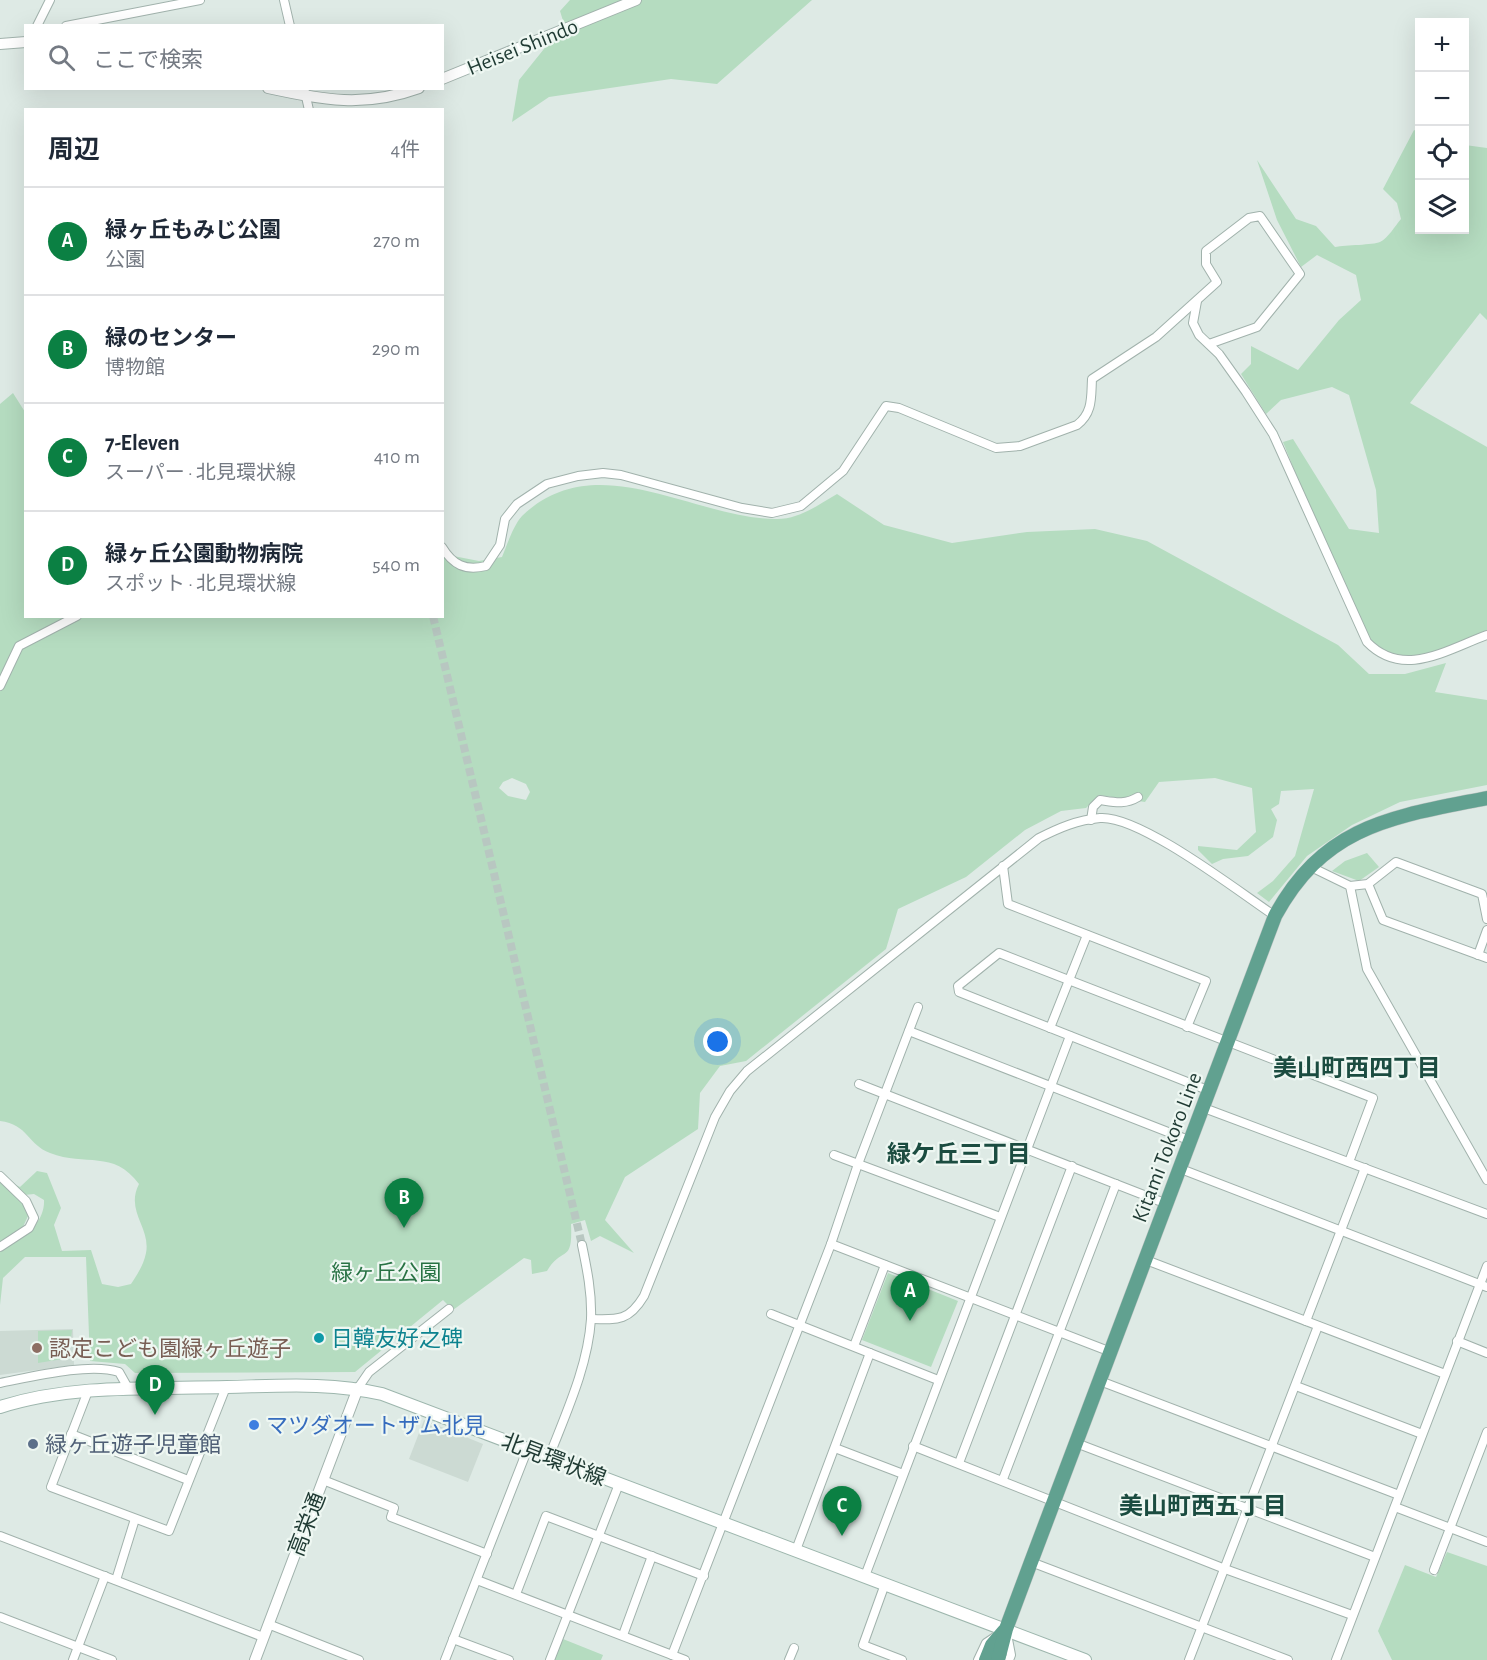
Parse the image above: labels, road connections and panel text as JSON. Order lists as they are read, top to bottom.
{
  "streets": {
    "main road": ["Kitami Tokoro Line", "北見環状線"],
    "street": ["Heisei Shindo", "高栄通"]
  },
  "crossings": [
    ["Kitami Tokoro Line", "北見環状線"],
    ["北見環状線", "高栄通"]
  ],
  "districts": ["美山町西四丁目", "緑ケ丘三丁目", "美山町西五丁目"],
  "parks": ["緑ヶ丘公園"],
  "places": [
    "日韓友好之碑",
    "認定こども園緑ヶ丘遊子",
    "マツダオートザム北見",
    "緑ヶ丘遊子児童館"
  ],
  "page": {
    "map_buttons": ["+", "−"],
    "search": "ここで検索",
    "heading": ["周辺", "4件"],
    "list": [
      {
        "mark": "A",
        "name": "緑ヶ丘もみじ公園",
        "note": "公園",
        "value": "270 m"
      },
      {
        "mark": "B",
        "name": "緑のセンター",
        "note": "博物館",
        "value": "290 m"
      },
      {
        "mark": "C",
        "name": "7-Eleven",
        "note": "スーパー · 北見環状線",
        "value": "410 m"
      },
      {
        "mark": "D",
        "name": "緑ヶ丘公園動物病院",
        "note": "スポット · 北見環状線",
        "value": "540 m"
      }
    ],
    "pins": [
      "B",
      "A",
      "D",
      "C"
    ]
  }
}
